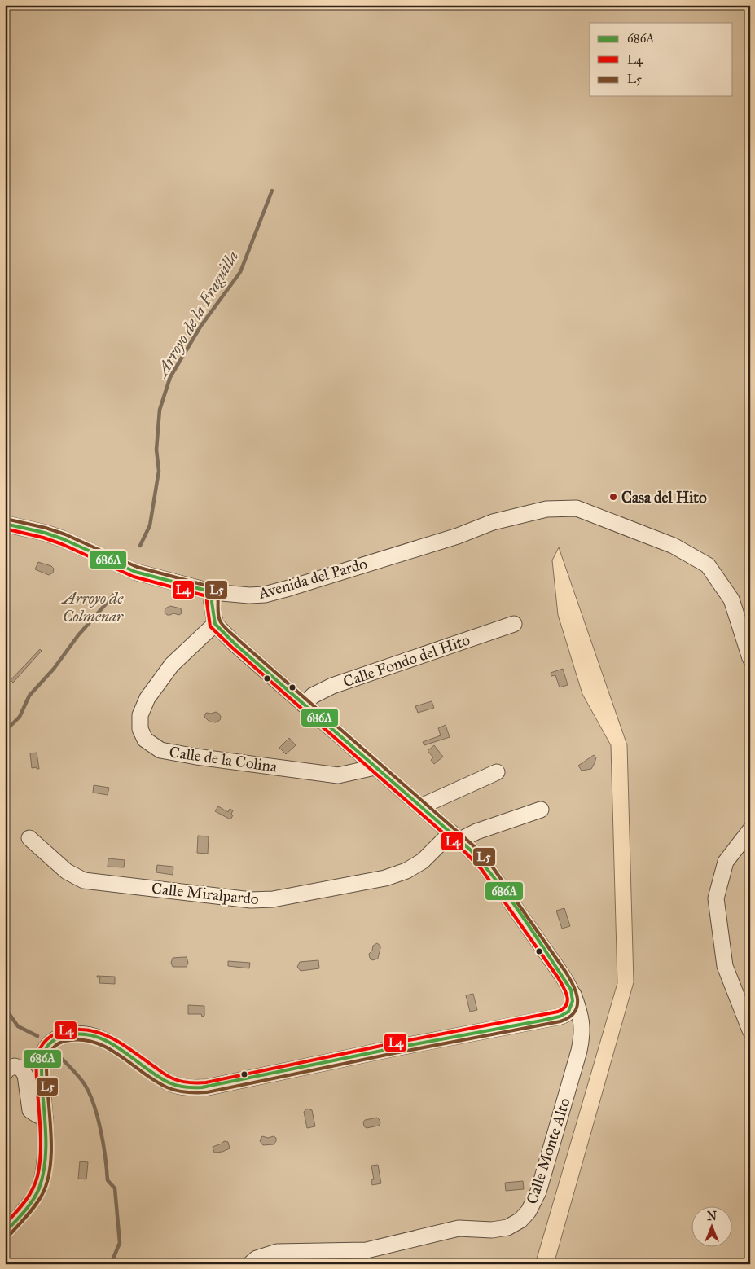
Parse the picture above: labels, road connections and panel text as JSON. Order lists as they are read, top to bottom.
{
  "streets": {
    "street": [
      "Avenida del Pardo",
      "Calle Fondo del Hito",
      "Calle de la Colina",
      "Calle Miralpardo",
      "Calle Monte Alto"
    ]
  },
  "crossings": [
    ["Calle Fondo del Hito", "Calle Monte Alto"],
    ["Calle de la Colina", "Calle Monte Alto"],
    ["Calle Miralpardo", "Calle Monte Alto"]
  ],
  "water": ["Arroyo de la Fraguilla"],
  "parks": ["Arroyo de Colmenar"],
  "places": ["Casa del Hito"],
  "lines": ["transit line L5", "transit line 686A", "transit line L4"],
  "legend": ["686A", "L4", "L5"],
  "north": "top"
}
